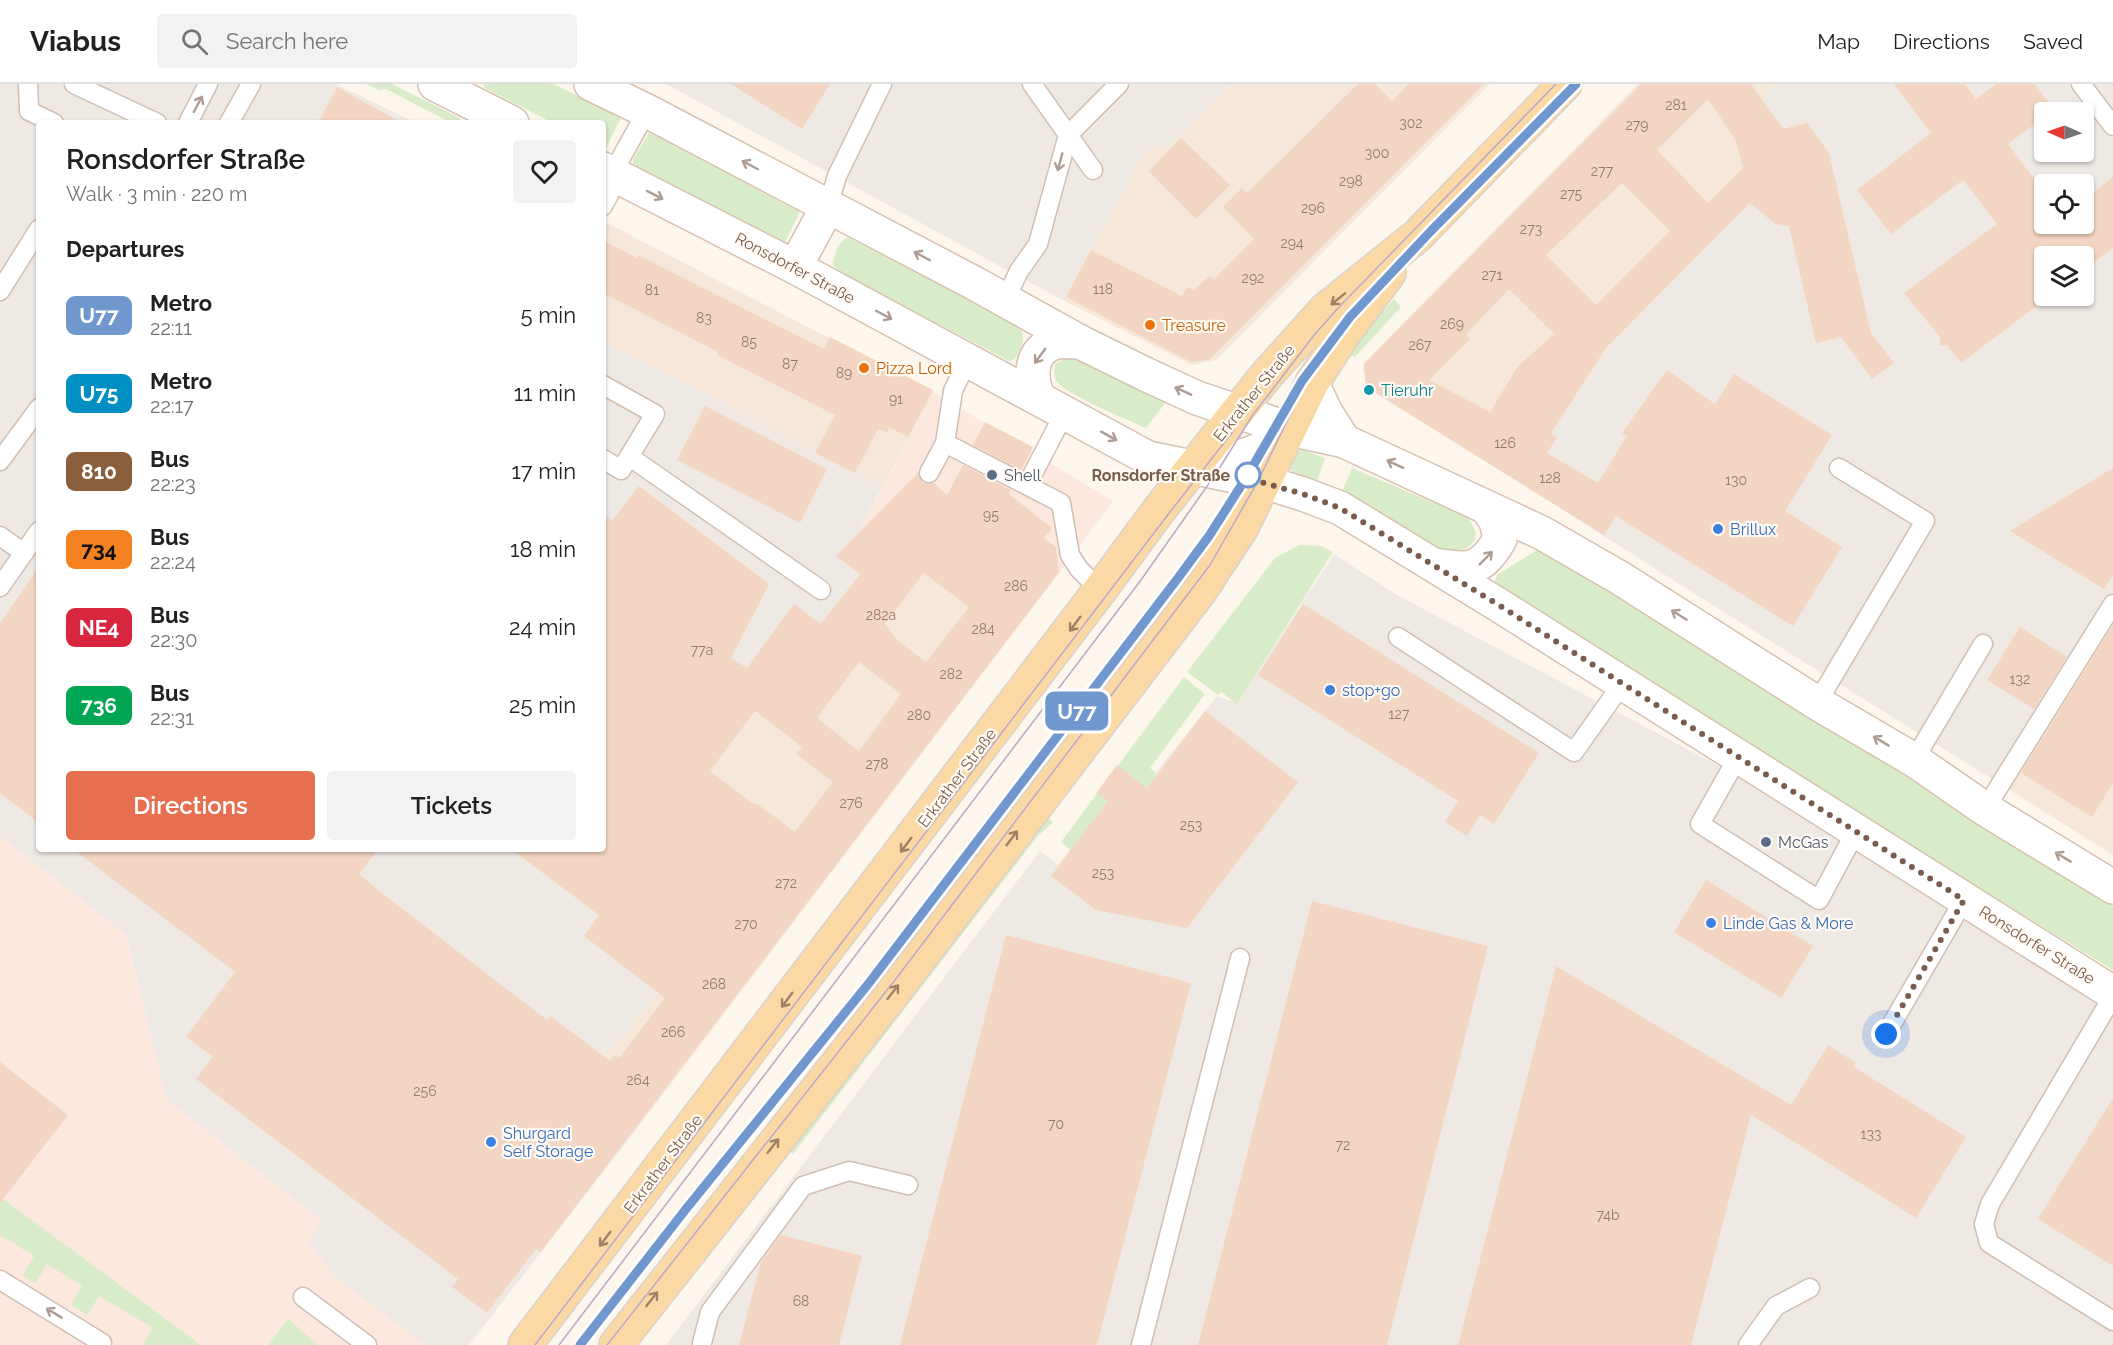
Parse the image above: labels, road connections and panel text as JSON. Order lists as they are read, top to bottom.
{
  "streets": {
    "main road": ["Ronsdorfer Straße", "Erkrather Straße"]
  },
  "crossings": [
    ["Ronsdorfer Straße", "Erkrather Straße"]
  ],
  "places": [
    "Treasure",
    "Pizza Lord",
    "Tieruhr",
    "Shell",
    "Ronsdorfer Straße",
    "Brillux",
    "stop+go",
    "McGas",
    "Linde Gas & More",
    "Shurgard Self Storage"
  ],
  "lines": ["metro line U77"],
  "house_numbers": [
    "281",
    "302",
    "279",
    "300",
    "277",
    "298",
    "275",
    "296",
    "273",
    "294",
    "271",
    "292",
    "118",
    "81",
    "83",
    "269",
    "85",
    "267",
    "87",
    "89",
    "91",
    "126",
    "128",
    "130",
    "95",
    "286",
    "282a",
    "284",
    "77a",
    "282",
    "132",
    "127",
    "280",
    "278",
    "276",
    "253",
    "253",
    "272",
    "270",
    "268",
    "266",
    "264",
    "256",
    "70",
    "133",
    "72",
    "74b",
    "68"
  ],
  "north": "left",
  "page": {
    "header": "Viabus",
    "search": "Search here",
    "nav": ["Map", "Directions", "Saved"],
    "on_map": "U77",
    "heading": [
      ["Ronsdorfer Straße", "Walk · 3 min · 220 m"],
      "Departures"
    ],
    "list": [
      {
        "mark": "U77",
        "name": "Metro",
        "note": "22:11",
        "value": "5 min"
      },
      {
        "mark": "U75",
        "name": "Metro",
        "note": "22:17",
        "value": "11 min"
      },
      {
        "mark": "810",
        "name": "Bus",
        "note": "22:23",
        "value": "17 min"
      },
      {
        "mark": "734",
        "name": "Bus",
        "note": "22:24",
        "value": "18 min"
      },
      {
        "mark": "NE4",
        "name": "Bus",
        "note": "22:30",
        "value": "24 min"
      },
      {
        "mark": "736",
        "name": "Bus",
        "note": "22:31",
        "value": "25 min"
      }
    ],
    "buttons": ["Directions", "Tickets"]
  }
}
